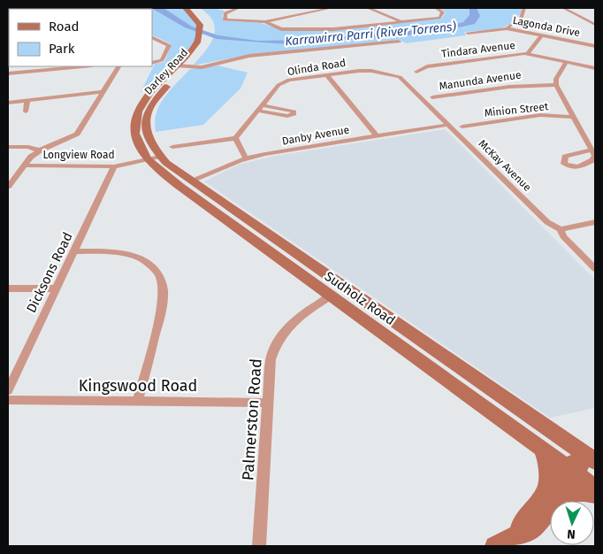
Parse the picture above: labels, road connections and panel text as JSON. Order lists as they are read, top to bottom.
{
  "streets": {
    "main road": ["Darley Road", "Sudholz Road"],
    "street": [
      "Lagonda Drive",
      "Tindara Avenue",
      "Olinda Road",
      "Manunda Avenue",
      "Minion Street",
      "Danby Avenue",
      "Longview Road",
      "McKay Avenue",
      "Dicksons Road",
      "Kingswood Road",
      "Palmerston Road"
    ]
  },
  "crossings": [
    ["Olinda Road", "McKay Avenue"],
    ["Darley Road", "Longview Road"],
    ["Darley Road", "Sudholz Road"],
    ["Danby Avenue", "McKay Avenue"],
    ["Danby Avenue", "Sudholz Road"],
    ["Longview Road", "Dicksons Road"],
    ["Longview Road", "Sudholz Road"],
    ["Sudholz Road", "Palmerston Road"],
    ["Kingswood Road", "Palmerston Road"]
  ],
  "water": ["Karrawirra Parri (River Torrens)"],
  "legend": ["Road", "Park"],
  "north": "bottom"
}
